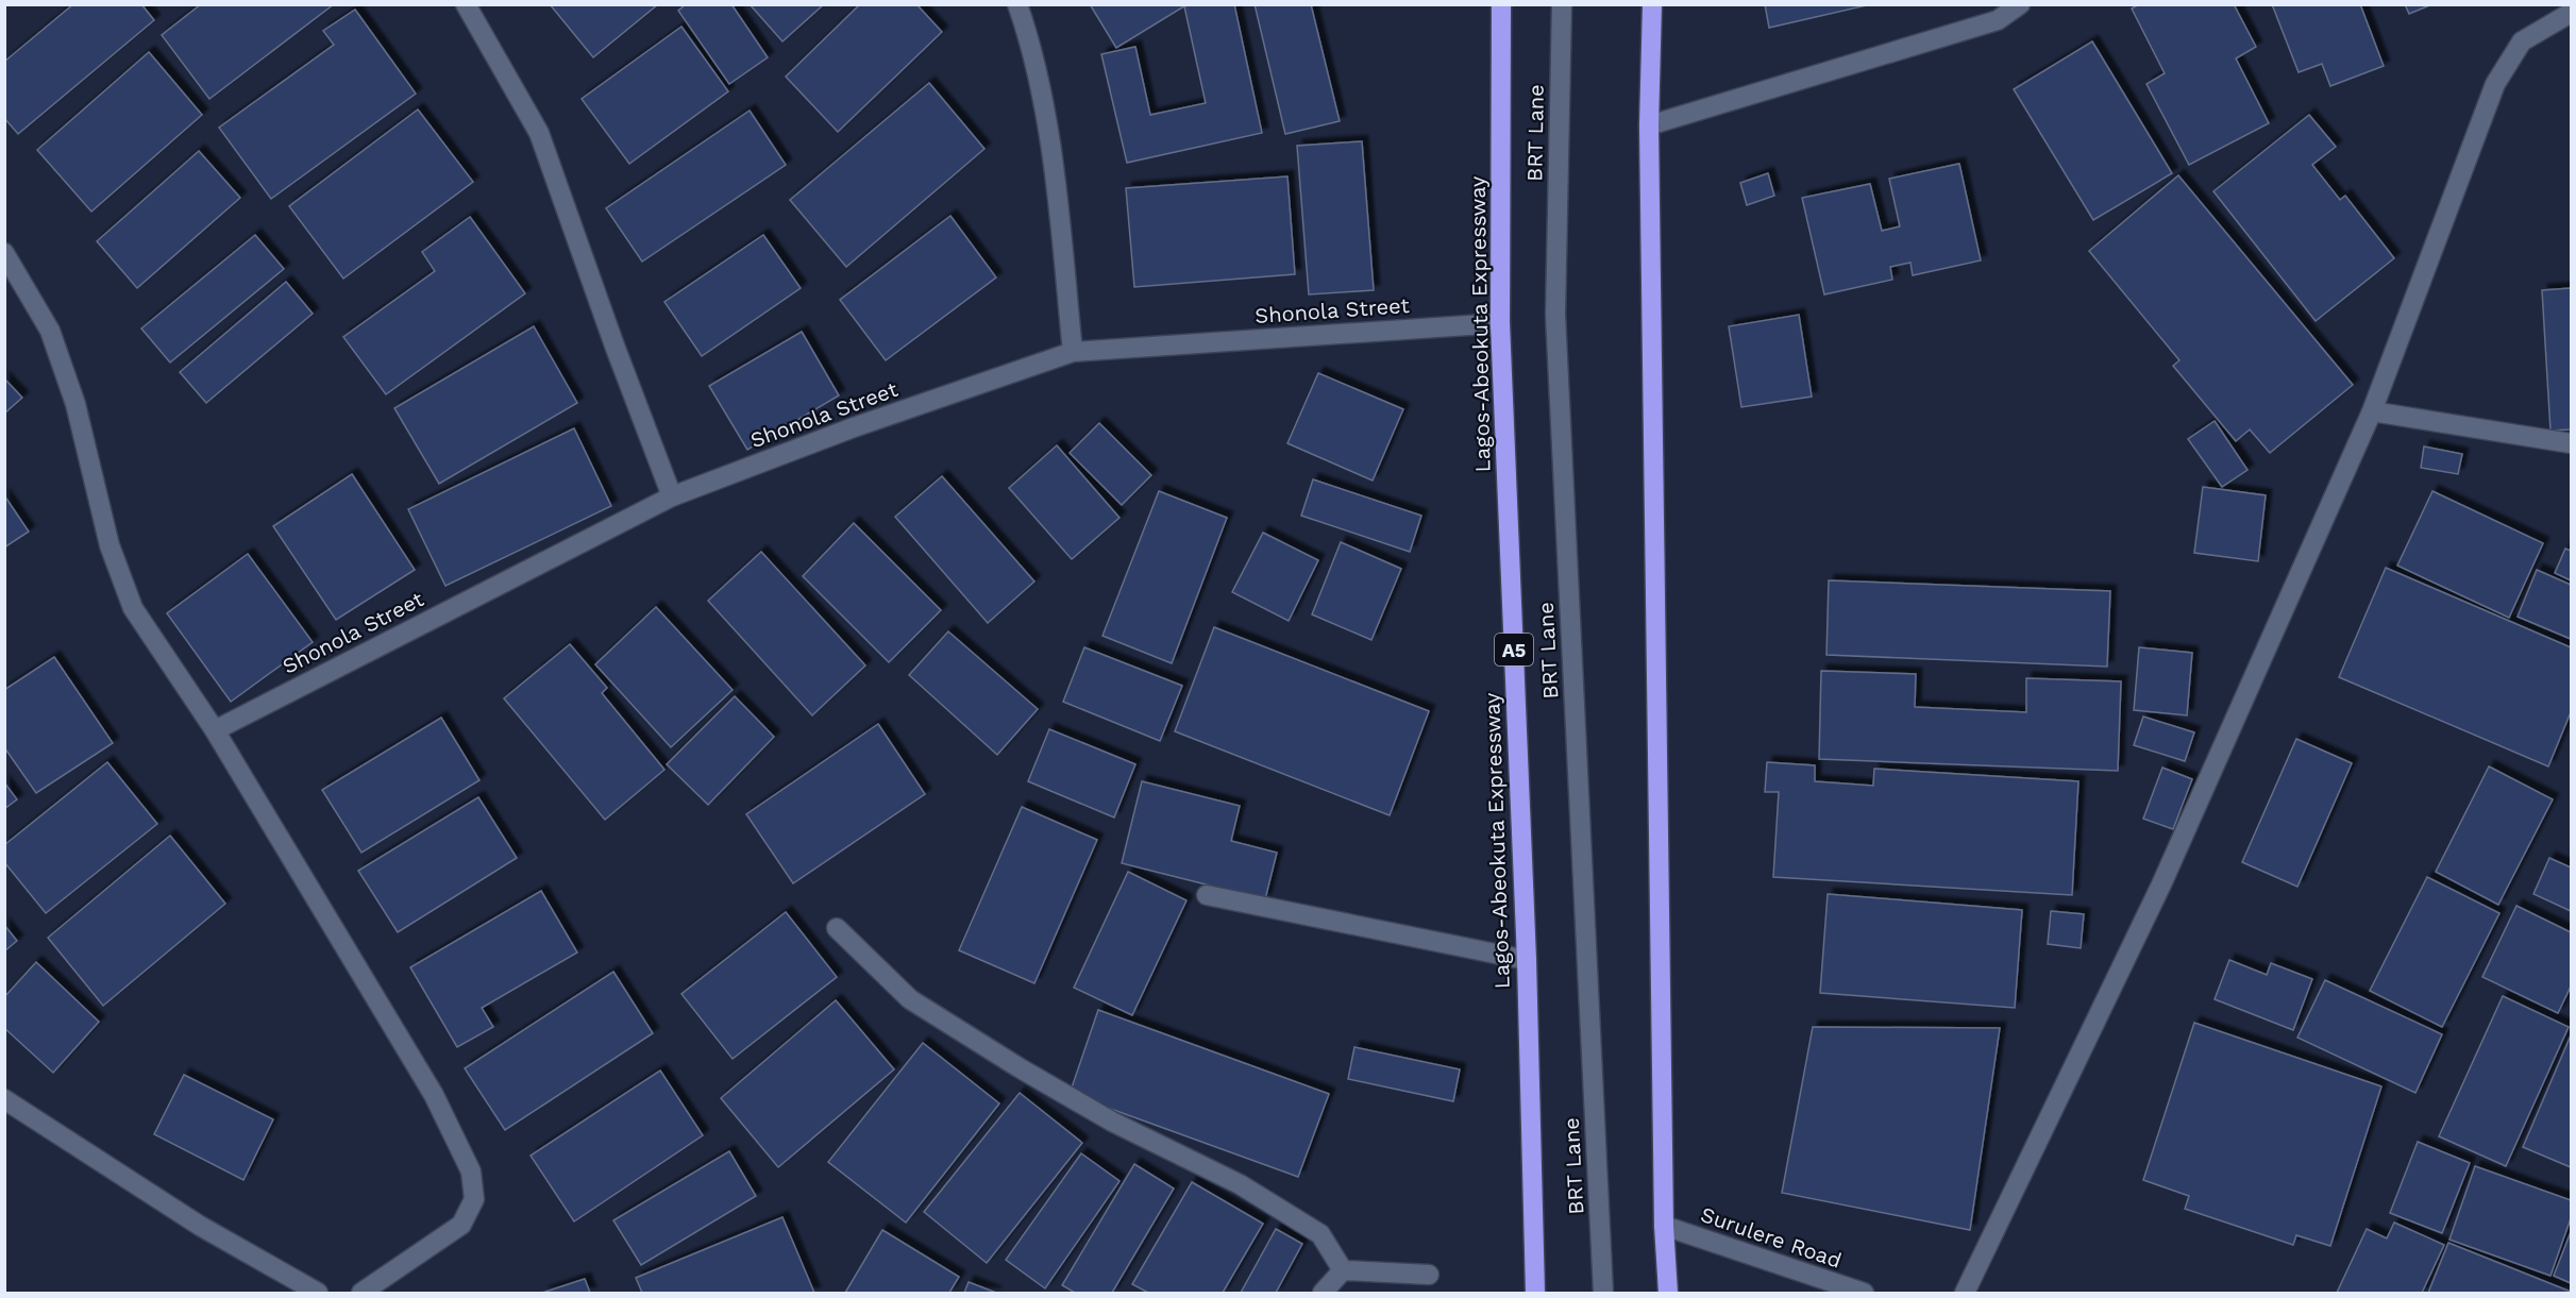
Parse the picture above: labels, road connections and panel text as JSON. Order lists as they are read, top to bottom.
{
  "streets": {
    "highway": ["Lagos-Abeokuta Expressway", "A5"],
    "street": ["BRT Lane", "Shonola Street", "Surulere Road"]
  },
  "crossings": [
    ["Shonola Street", "Lagos-Abeokuta Expressway"]
  ]
}
